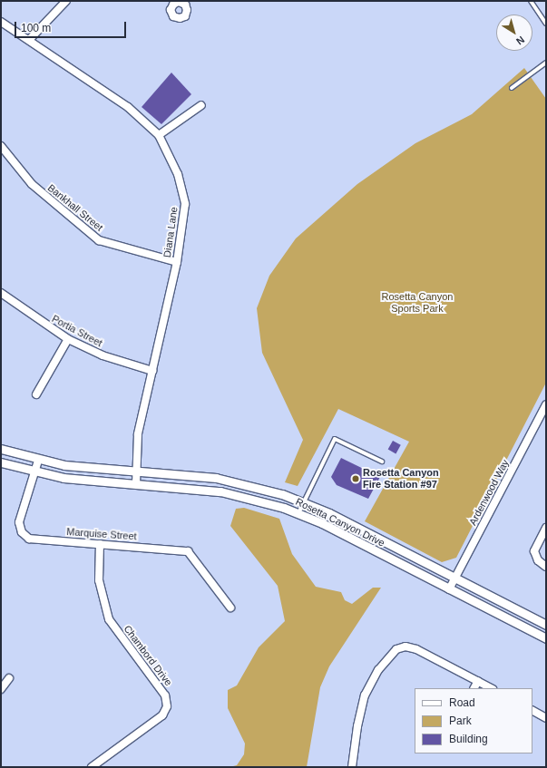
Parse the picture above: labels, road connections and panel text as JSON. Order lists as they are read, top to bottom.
{
  "streets": {
    "street": [
      "Bankhall Street",
      "Diana Lane",
      "Portia Street",
      "Ardenwood Way",
      "Rosetta Canyon Drive",
      "Marquise Street",
      "Chambord Drive"
    ]
  },
  "crossings": [
    ["Bankhall Street", "Diana Lane"],
    ["Diana Lane", "Portia Street"],
    ["Diana Lane", "Rosetta Canyon Drive"],
    ["Ardenwood Way", "Rosetta Canyon Drive"],
    ["Rosetta Canyon Drive", "Marquise Street"],
    ["Marquise Street", "Chambord Drive"]
  ],
  "parks": ["Rosetta Canyon Sports Park"],
  "places": ["Rosetta Canyon Fire Station #97"],
  "legend": ["Road", "Park", "Building"],
  "scale_bar": "100 m",
  "north": "bottom right"
}
